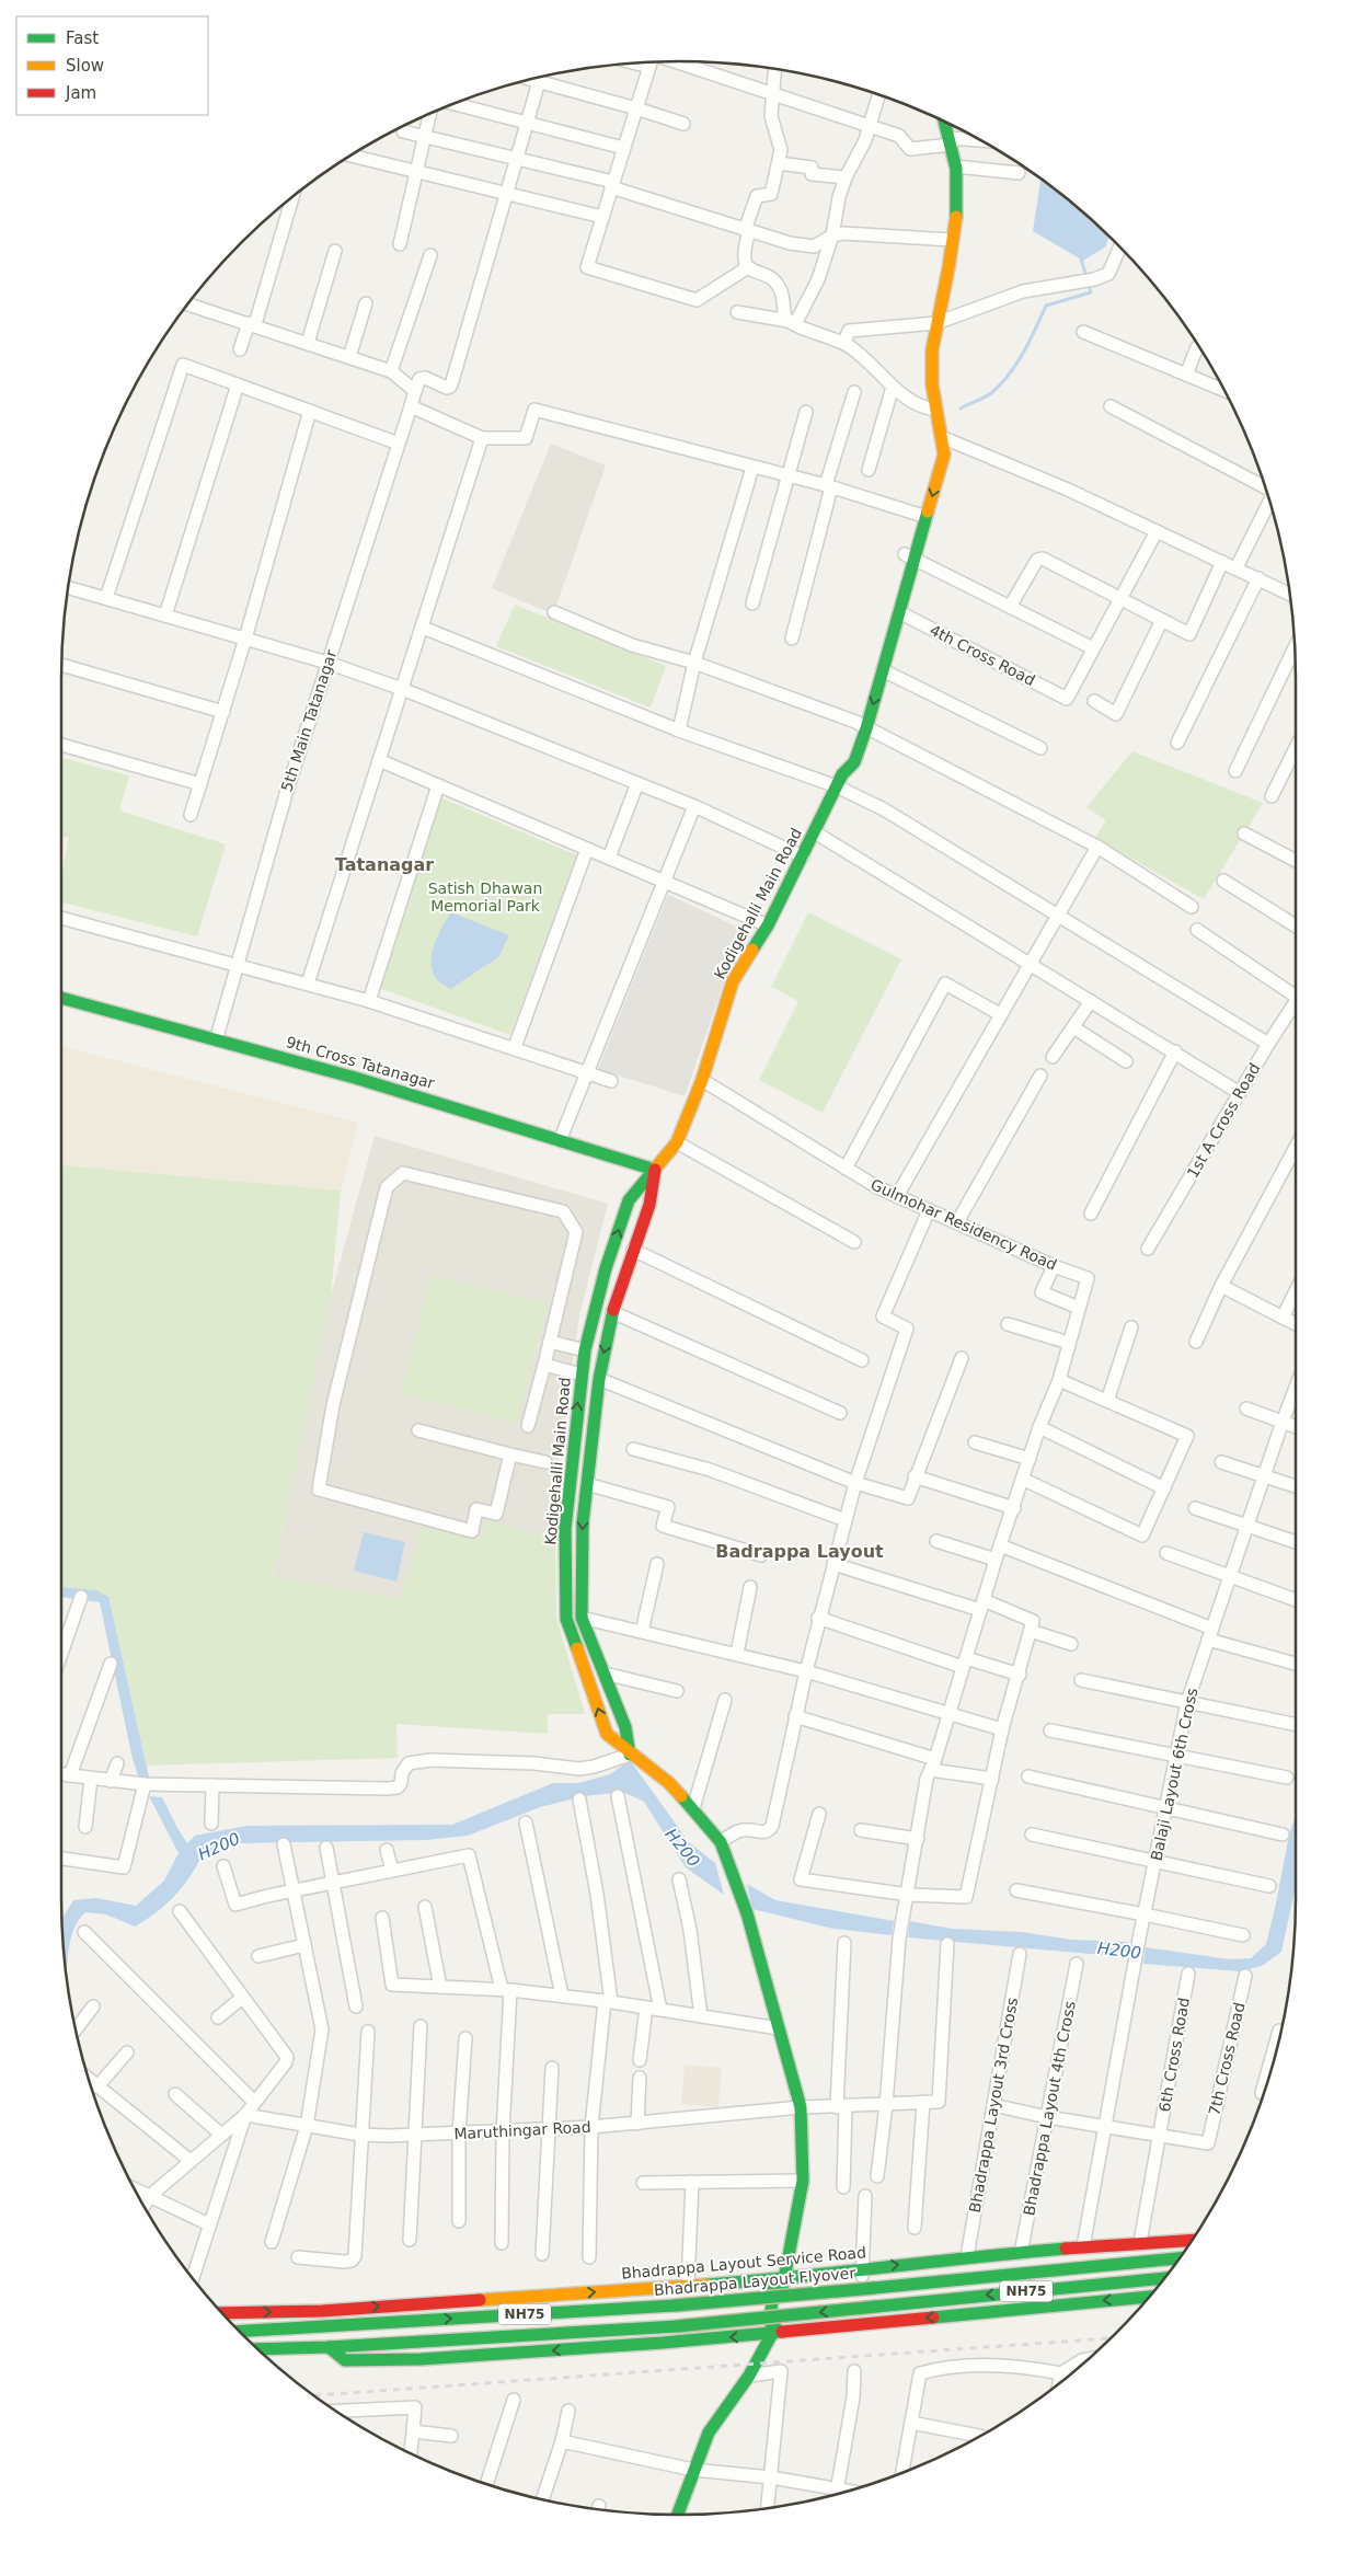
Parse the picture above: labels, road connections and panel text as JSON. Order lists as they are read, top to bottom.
{
  "streets": {
    "main road": [
      "Kodigehalli Main Road",
      "9th Cross Tatanagar",
      "Bhadrappa Layout Service Road",
      "Bhadrappa Layout Flyover",
      "NH75"
    ],
    "street": [
      "4th Cross Road",
      "5th Main Tatanagar",
      "1st A Cross Road",
      "Gulmohar Residency Road",
      "Balaji Layout 6th Cross",
      "6th Cross Road",
      "7th Cross Road",
      "Bhadrappa Layout 3rd Cross",
      "Bhadrappa Layout 4th Cross",
      "Maruthingar Road"
    ]
  },
  "crossings": [
    ["4th Cross Road", "Kodigehalli Main Road"],
    ["5th Main Tatanagar", "9th Cross Tatanagar"],
    ["Kodigehalli Main Road", "9th Cross Tatanagar"],
    ["Kodigehalli Main Road", "Gulmohar Residency Road"],
    ["Kodigehalli Main Road", "Maruthingar Road"],
    ["Kodigehalli Main Road", "Bhadrappa Layout Service Road"],
    ["Balaji Layout 6th Cross", "Bhadrappa Layout Service Road"],
    ["6th Cross Road", "7th Cross Road"],
    ["6th Cross Road", "Bhadrappa Layout Service Road"],
    ["Bhadrappa Layout 3rd Cross", "Bhadrappa Layout Service Road"],
    ["Bhadrappa Layout 4th Cross", "Bhadrappa Layout Service Road"],
    ["Bhadrappa Layout Flyover", "NH75"]
  ],
  "districts": ["Tatanagar", "Badrappa Layout"],
  "water": ["H200"],
  "parks": ["Satish Dhawan Memorial Park"],
  "legend": ["Fast", "Slow", "Jam"]
}
